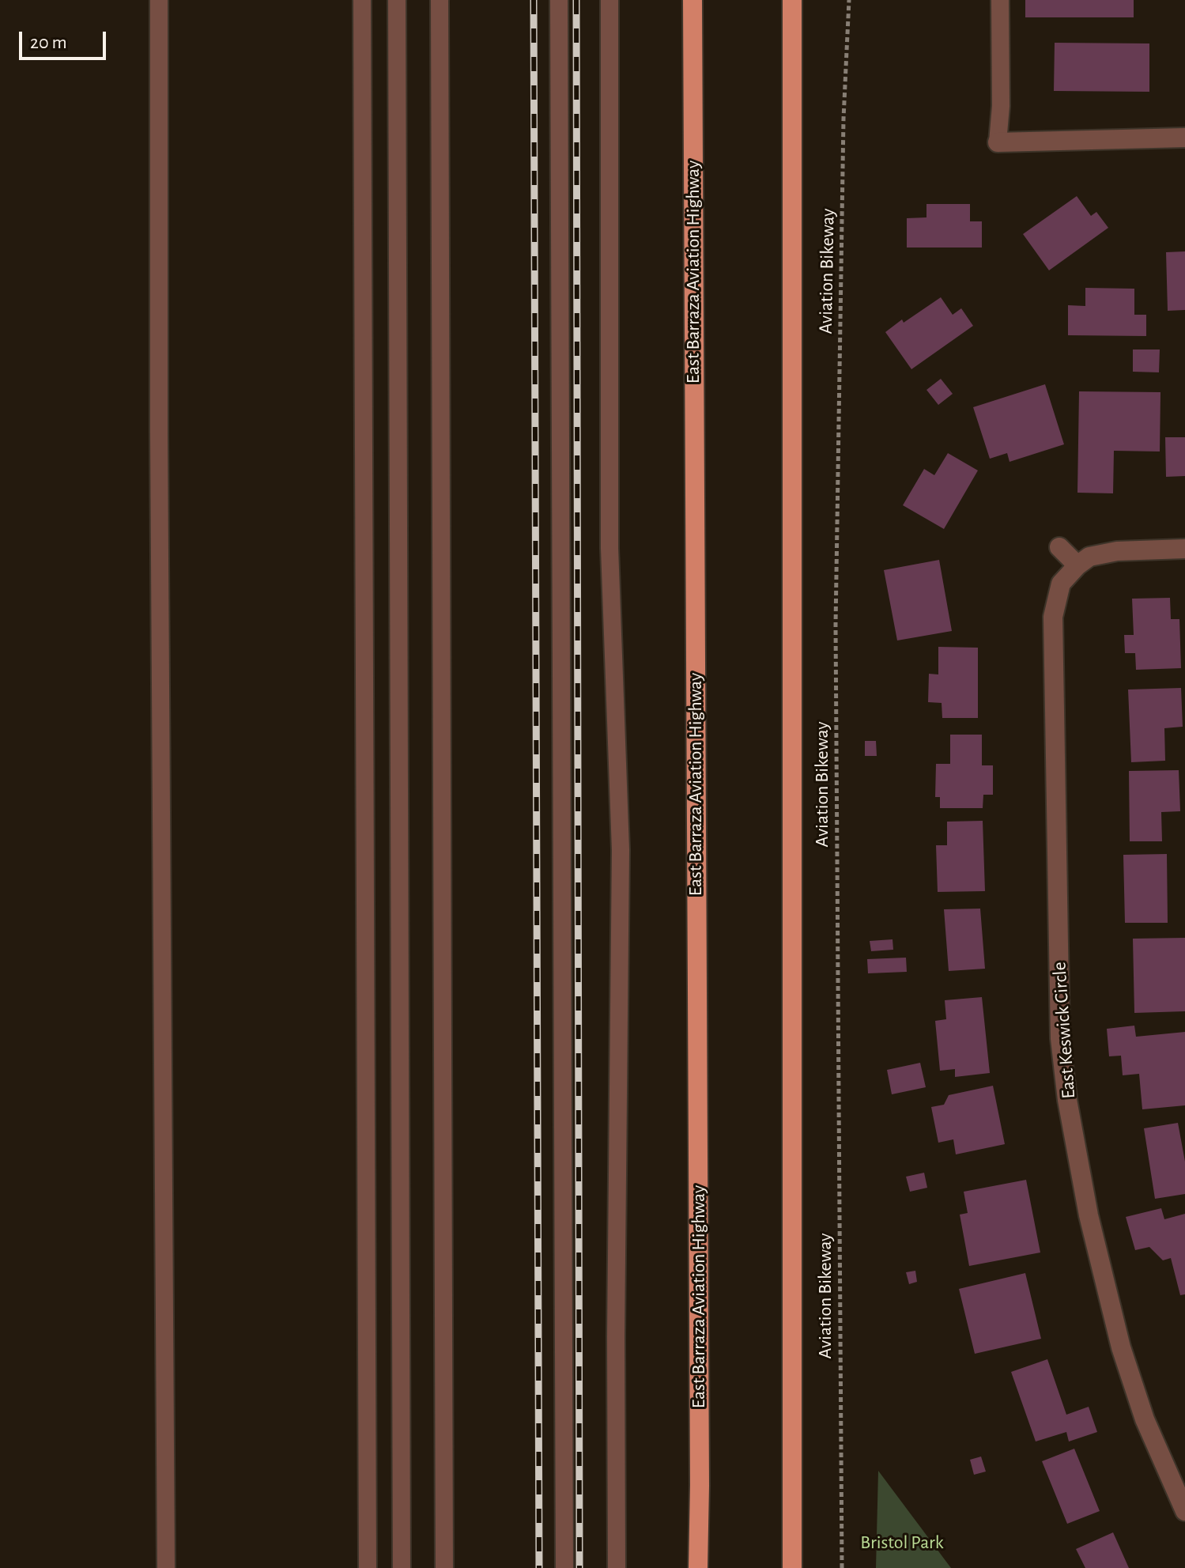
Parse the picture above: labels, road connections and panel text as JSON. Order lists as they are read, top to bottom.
{
  "streets": {
    "main road": ["East Barraza Aviation Highway"],
    "street": ["East Keswick Circle"],
    "path": ["Aviation Bikeway"]
  },
  "parks": ["Bristol Park"],
  "scale_bar": "20 m"
}
